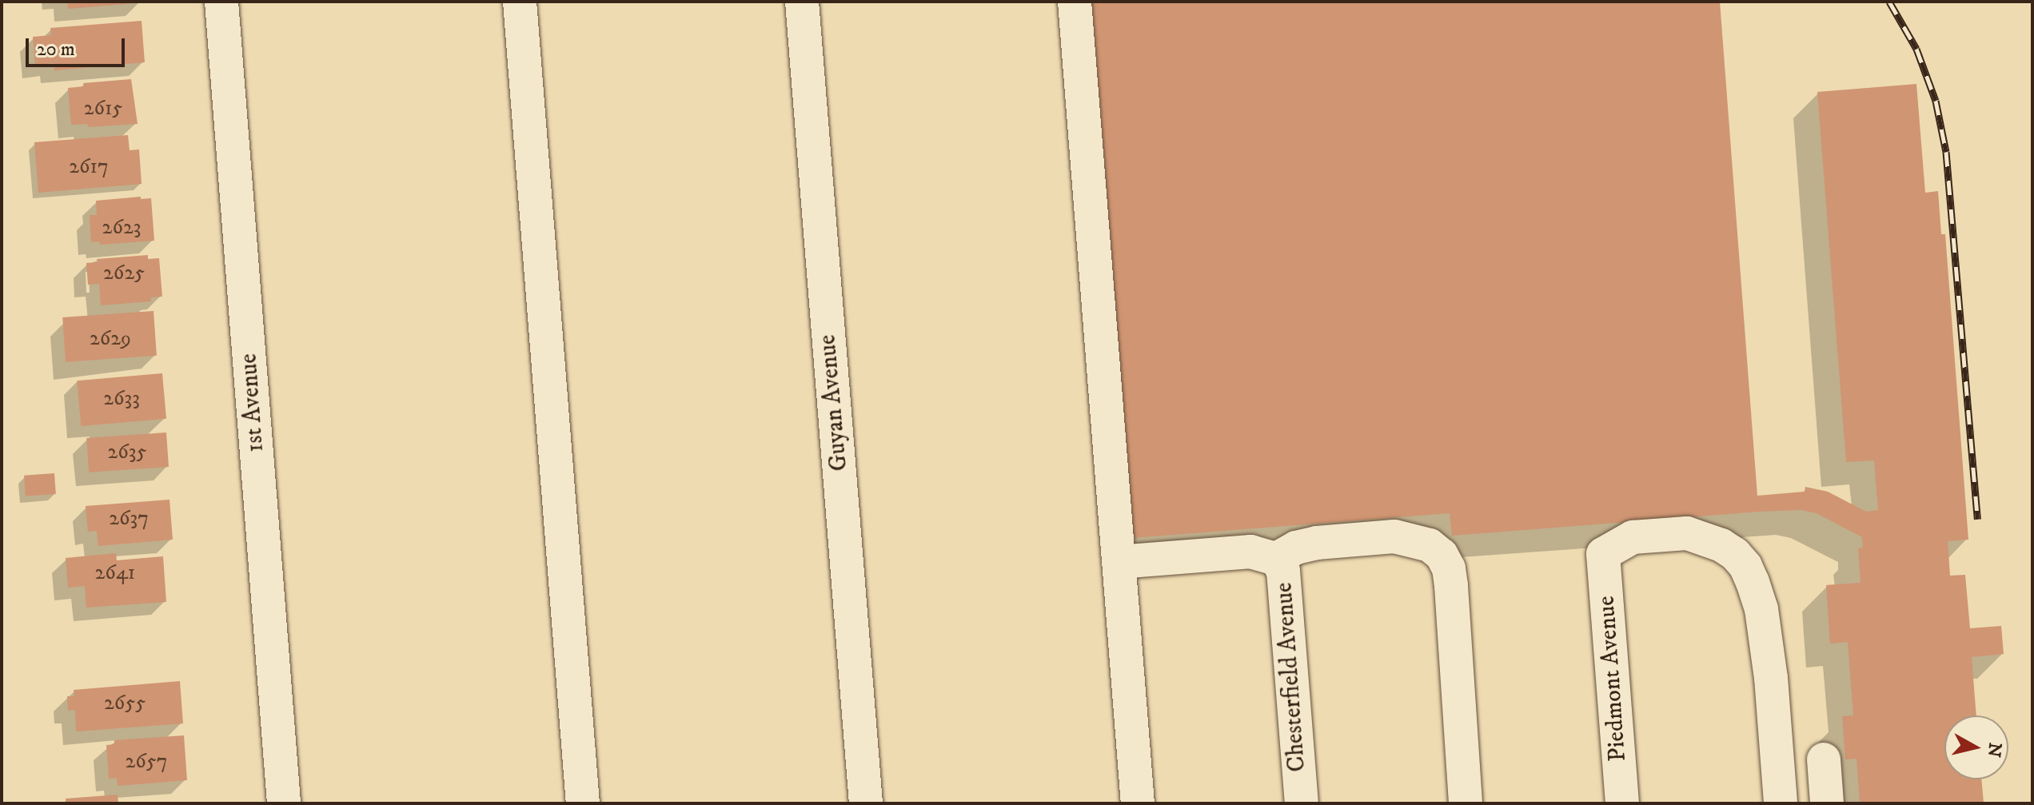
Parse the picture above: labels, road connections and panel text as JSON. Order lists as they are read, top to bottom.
{
  "streets": {
    "street": [
      "1st Avenue",
      "Guyan Avenue",
      "Chesterfield Avenue",
      "Piedmont Avenue"
    ]
  },
  "house_numbers": [
    "2615",
    "2617",
    "2623",
    "2625",
    "2629",
    "2633",
    "2635",
    "2637",
    "2641",
    "2655",
    "2657"
  ],
  "scale_bar": "20 m",
  "north": "right"
}
